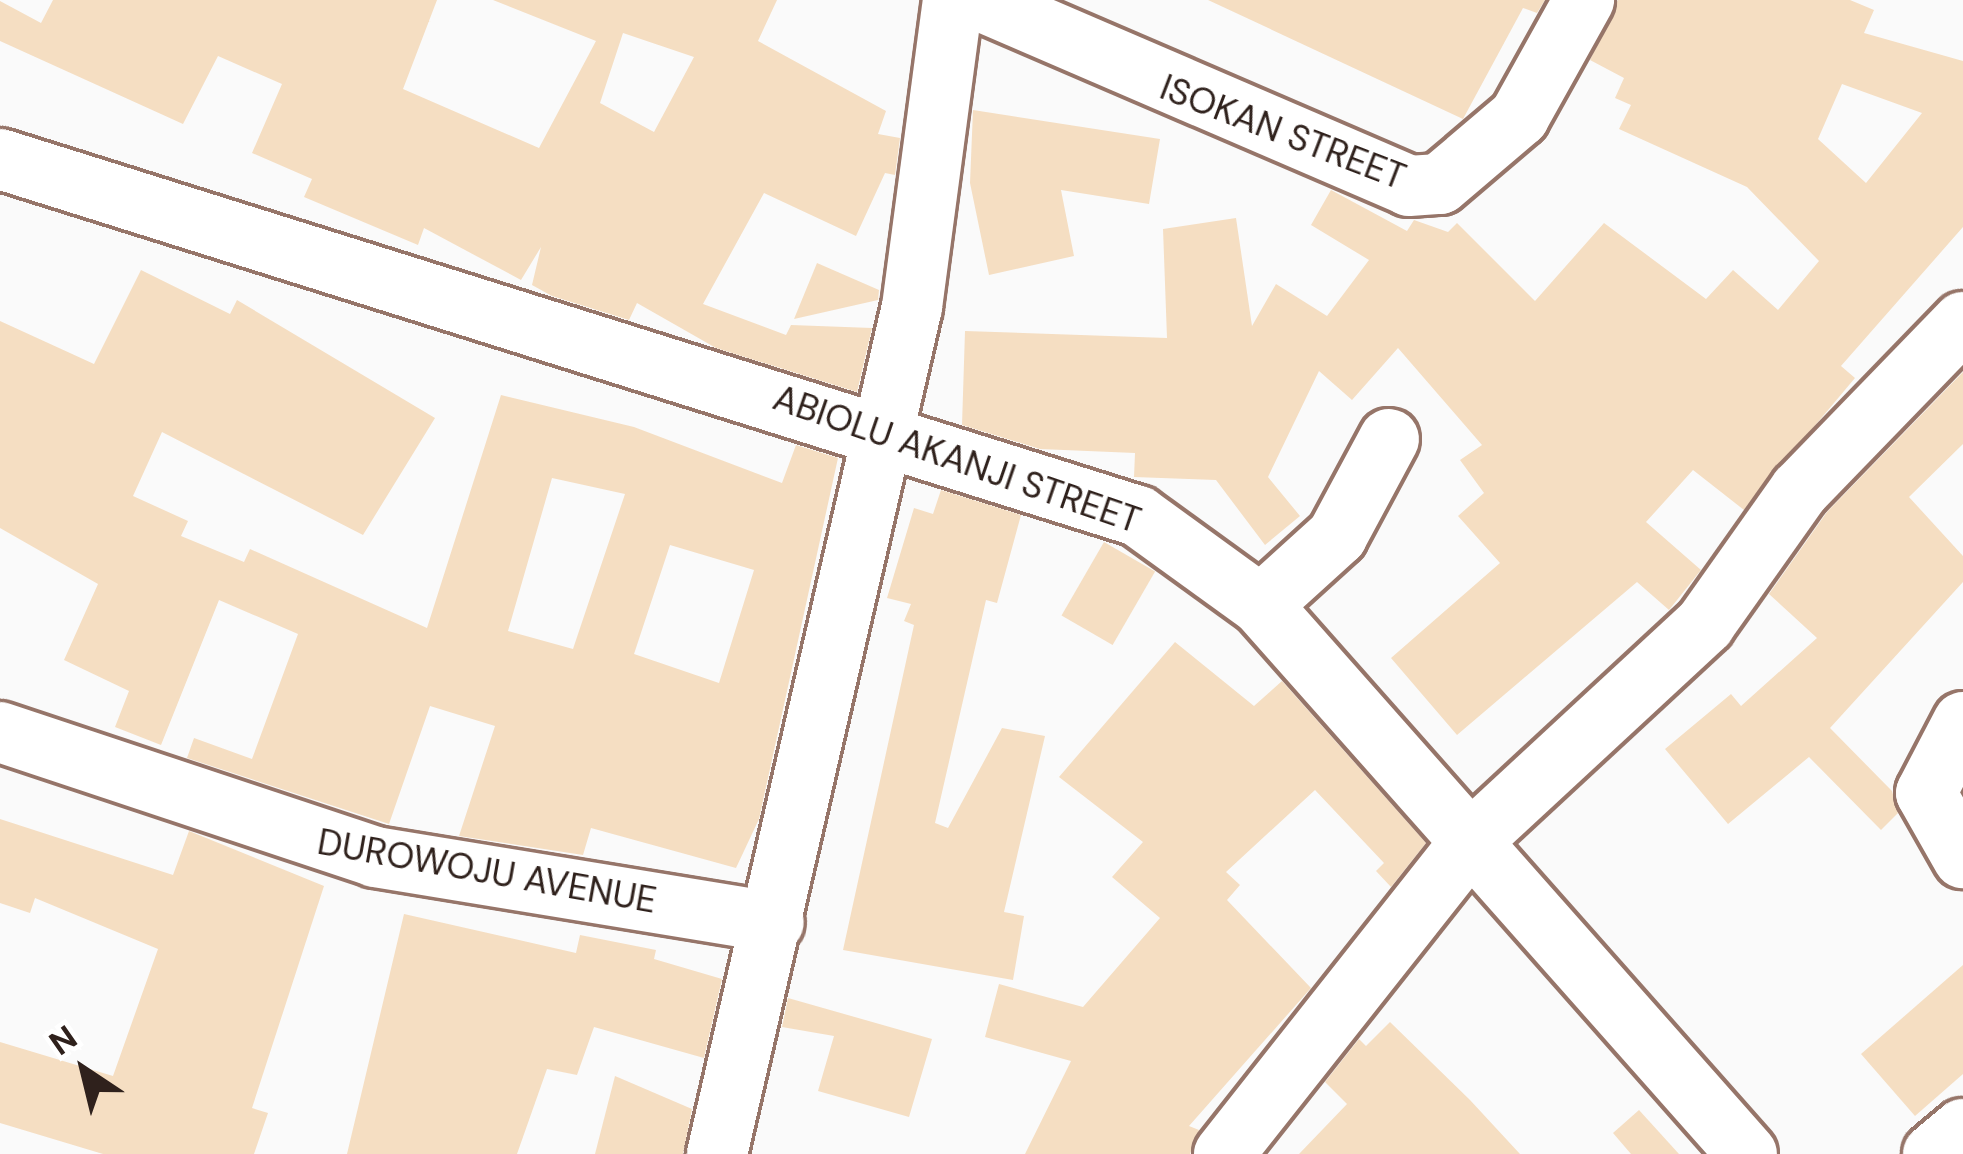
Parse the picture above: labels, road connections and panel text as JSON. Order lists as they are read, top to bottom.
{
  "streets": {
    "street": ["ISOKAN STREET", "ABIOLU AKANJI STREET", "DUROWOJU AVENUE"]
  },
  "north": "top left"
}
